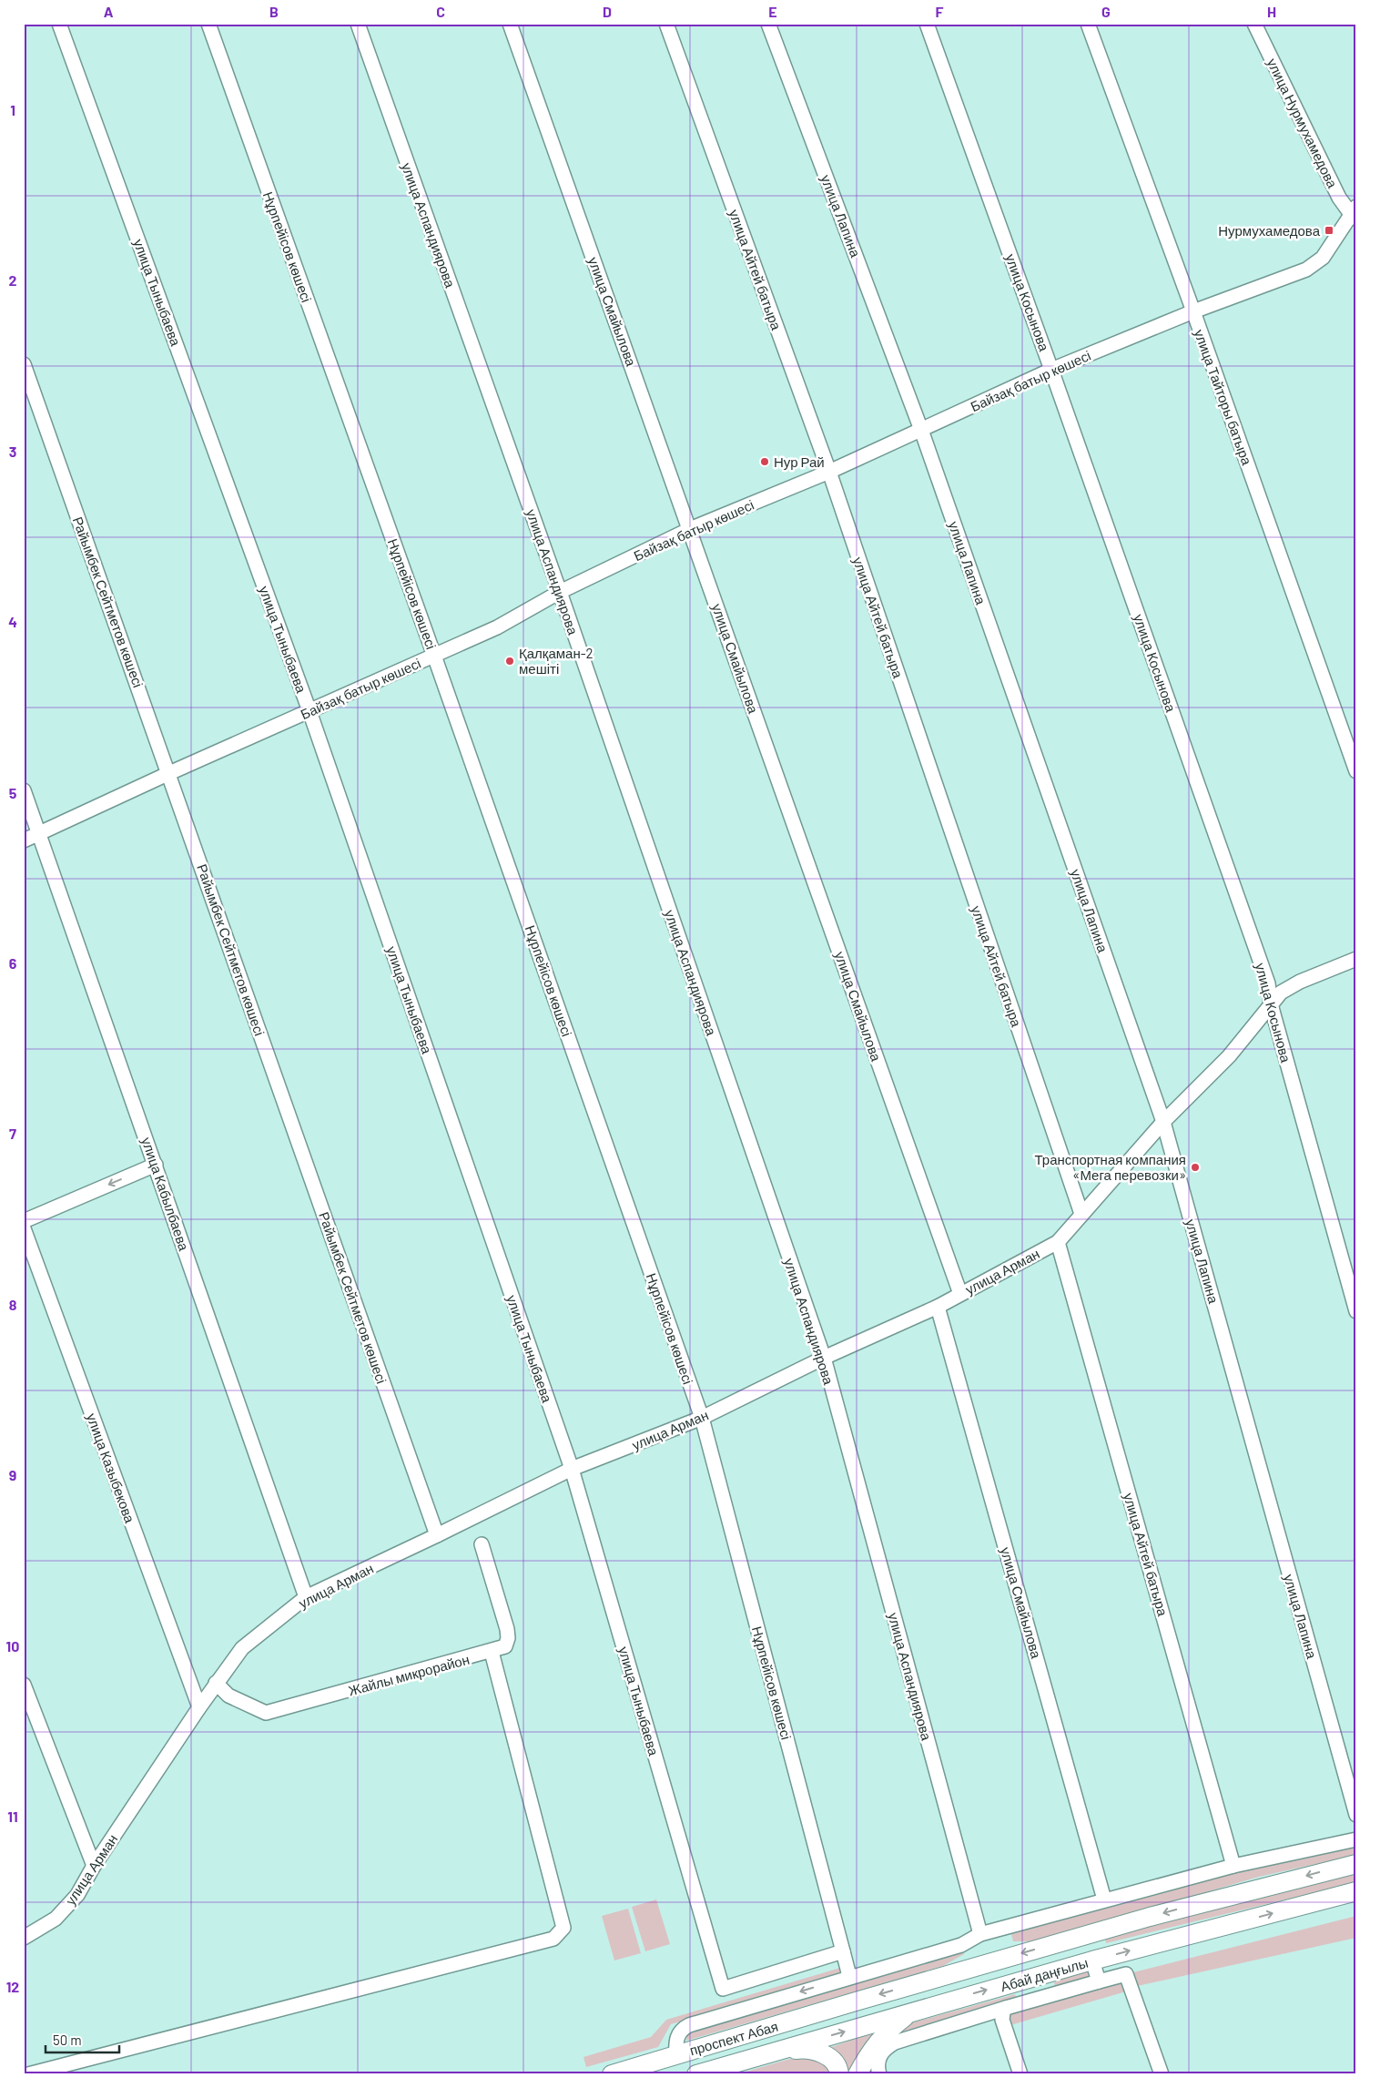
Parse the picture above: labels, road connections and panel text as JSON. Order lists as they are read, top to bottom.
{
  "streets": {
    "main road": ["Абай даңғылы", "проспект Абая"],
    "street": [
      "улица Нурмухамедова",
      "улица Лапина",
      "улица Аспандиярова",
      "Нұрпейісов көшесі",
      "улица Айтей батыра",
      "улица Тыныбаева",
      "улица Косынова",
      "улица Смайылова",
      "Байзақ батыр көшесі",
      "улица Тайторы батыра",
      "Райымбек Сейтметов көшесі",
      "улица Кабылбаева",
      "улица Арман",
      "улица Казыбекова",
      "Жайлы микрорайон"
    ]
  },
  "crossings": [
    ["улица Нурмухамедова", "Байзақ батыр көшесі"],
    ["улица Лапина", "Байзақ батыр көшесі"],
    ["улица Лапина", "улица Арман"],
    ["улица Аспандиярова", "Байзақ батыр көшесі"],
    ["улица Аспандиярова", "улица Арман"],
    ["Нұрпейісов көшесі", "улица Тыныбаева"],
    ["Нұрпейісов көшесі", "Байзақ батыр көшесі"],
    ["Нұрпейісов көшесі", "улица Арман"],
    ["улица Айтей батыра", "Байзақ батыр көшесі"],
    ["улица Айтей батыра", "улица Арман"],
    ["улица Тыныбаева", "Байзақ батыр көшесі"],
    ["улица Тыныбаева", "улица Арман"],
    ["улица Косынова", "Байзақ батыр көшесі"],
    ["улица Косынова", "улица Арман"],
    ["улица Смайылова", "Байзақ батыр көшесі"],
    ["улица Смайылова", "улица Арман"],
    ["Байзақ батыр көшесі", "улица Тайторы батыра"],
    ["Байзақ батыр көшесі", "Райымбек Сейтметов көшесі"],
    ["Байзақ батыр көшесі", "улица Кабылбаева"],
    ["Райымбек Сейтметов көшесі", "улица Арман"],
    ["улица Кабылбаева", "улица Арман"],
    ["улица Арман", "улица Казыбекова"],
    ["улица Арман", "Жайлы микрорайон"],
    ["Абай даңғылы", "проспект Абая"]
  ],
  "places": {
    "transit": ["Нурмухамедова"],
    "other": ["Нур Рай", "Қалқаман-2 мешіті", "Транспортная компания «Мега перевозки»"]
  },
  "scale_bar": "50 m",
  "grid": {
    "columns": [
      "A",
      "B",
      "C",
      "D",
      "E",
      "F",
      "G",
      "H"
    ],
    "rows": [
      "1",
      "2",
      "3",
      "4",
      "5",
      "6",
      "7",
      "8",
      "9",
      "10",
      "11",
      "12"
    ]
  }
}
